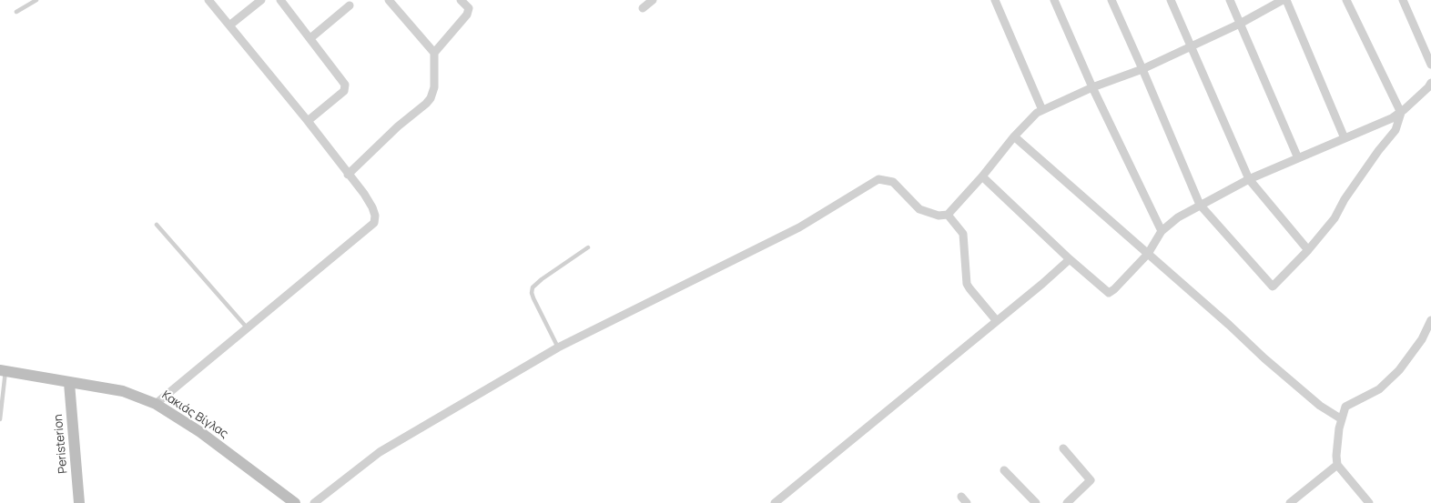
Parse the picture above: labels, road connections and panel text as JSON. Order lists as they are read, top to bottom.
{
  "streets": {
    "street": ["Κακιάς Βίγλας", "Peristerion"]
  },
  "crossings": [
    ["Κακιάς Βίγλας", "Peristerion"]
  ]
}
